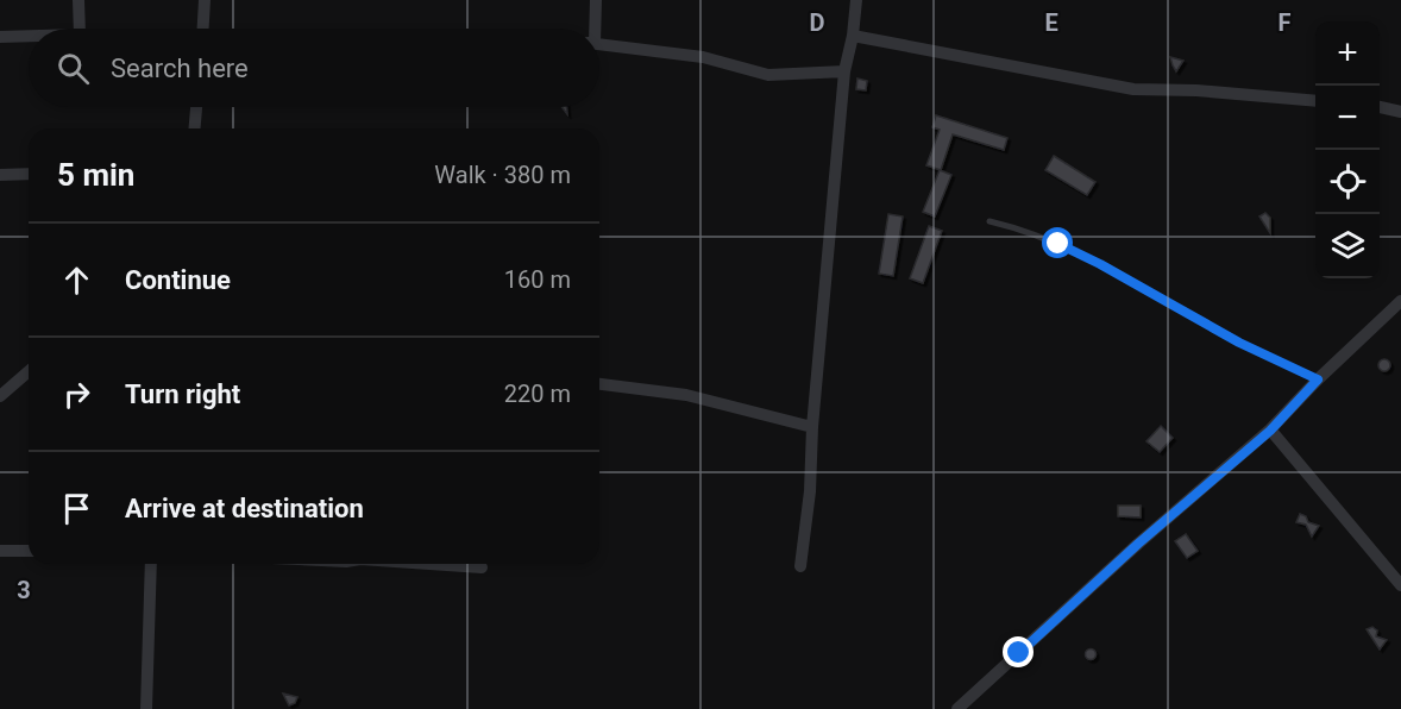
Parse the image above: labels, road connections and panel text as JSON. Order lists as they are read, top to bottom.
{
  "page": {
    "map_buttons": ["+", "−"],
    "search": "Search here",
    "heading": ["5 min", "Walk · 380 m"],
    "list": [
      ["Continue", "160 m"],
      ["Turn right", "220 m"],
      "Arrive at destination"
    ]
  },
  "grid": {
    "columns": ["D", "E", "F"],
    "rows": ["3"]
  }
}
